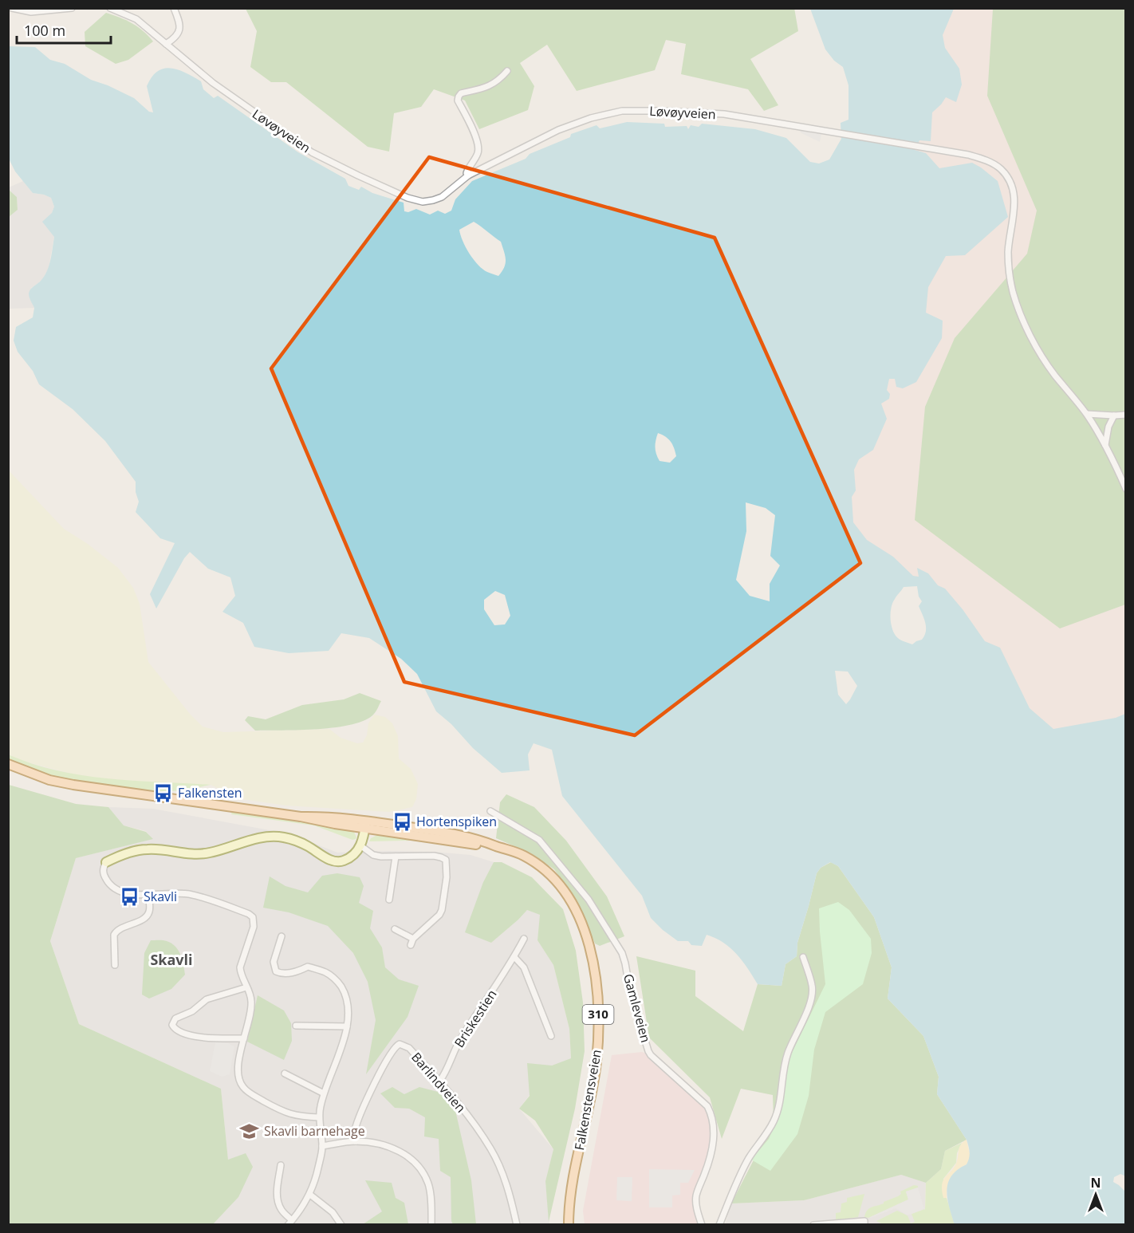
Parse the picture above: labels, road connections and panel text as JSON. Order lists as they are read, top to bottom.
{
  "streets": {
    "main road": ["310", "Falkenstensveien"],
    "street": [
      "Løvøyveien",
      "Gamleveien",
      "Briskestien",
      "Barlindveien"
    ]
  },
  "crossings": [
    ["Briskestien", "Barlindveien"]
  ],
  "districts": ["Skavli"],
  "places": {
    "bus stop": ["Falkensten", "Hortenspiken", "Skavli"],
    "school or university": ["Skavli barnehage"]
  },
  "scale_bar": "100 m",
  "north": "top"
}
